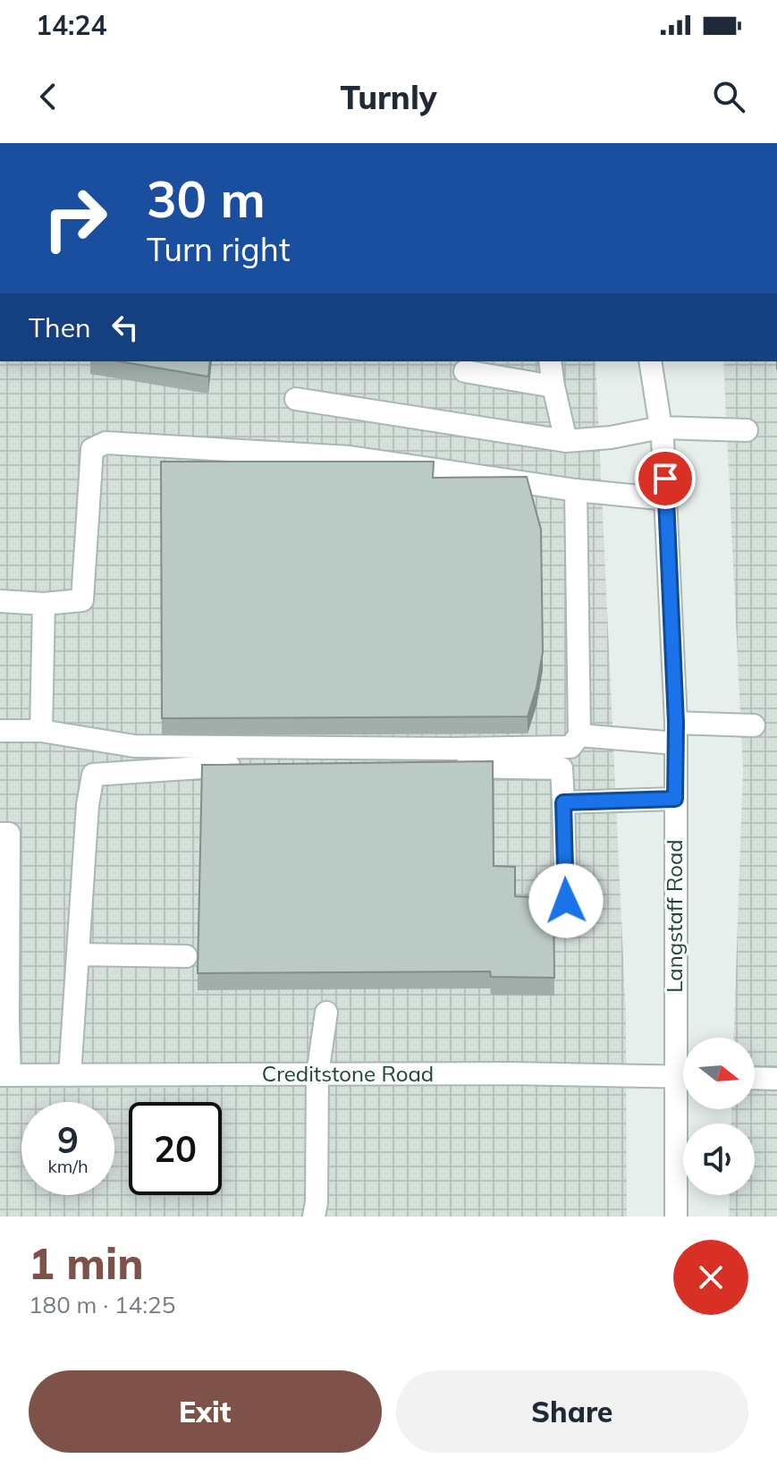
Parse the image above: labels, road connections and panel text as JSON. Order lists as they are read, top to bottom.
{
  "streets": {
    "street": ["Langstaff Road", "Creditstone Road"]
  },
  "north": "right",
  "page": {
    "status": "14:24",
    "header": "Turnly",
    "turn": ["30 m", "Turn right"],
    "then": "Then",
    "speed": "9 km/h",
    "limit": "20",
    "heading": ["1 min", "180 m · 14:25"],
    "buttons": ["Exit", "Share"]
  }
}
